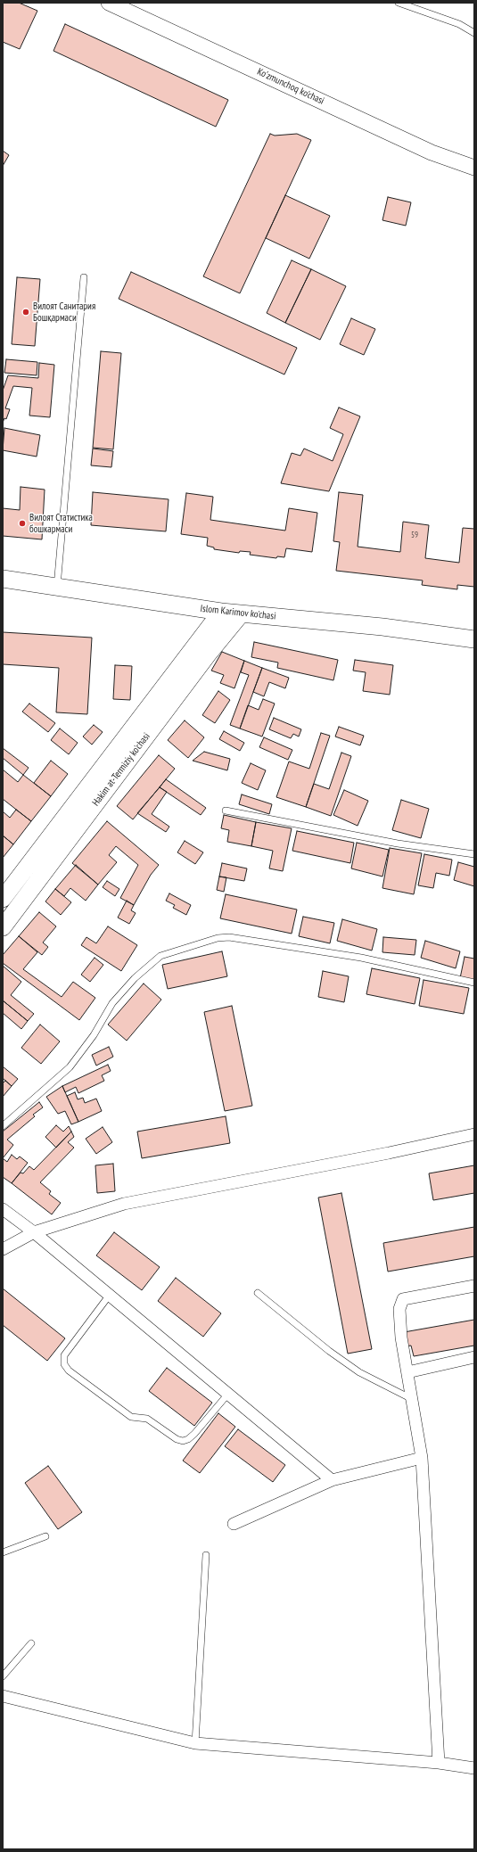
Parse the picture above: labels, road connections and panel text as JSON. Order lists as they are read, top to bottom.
{
  "streets": {
    "main road": ["Islom Karimov ko'chasi", "Hakim at-Termiziy ko'chasi"],
    "street": ["Ko'zmunchoq ko'chasi"]
  },
  "crossings": [
    ["Islom Karimov ko'chasi", "Hakim at-Termiziy ko'chasi"]
  ],
  "places": ["Вилоят Санитария Бошқармаси", "Вилоят Статистика бошкармаси"],
  "house_numbers": ["59"]
}
